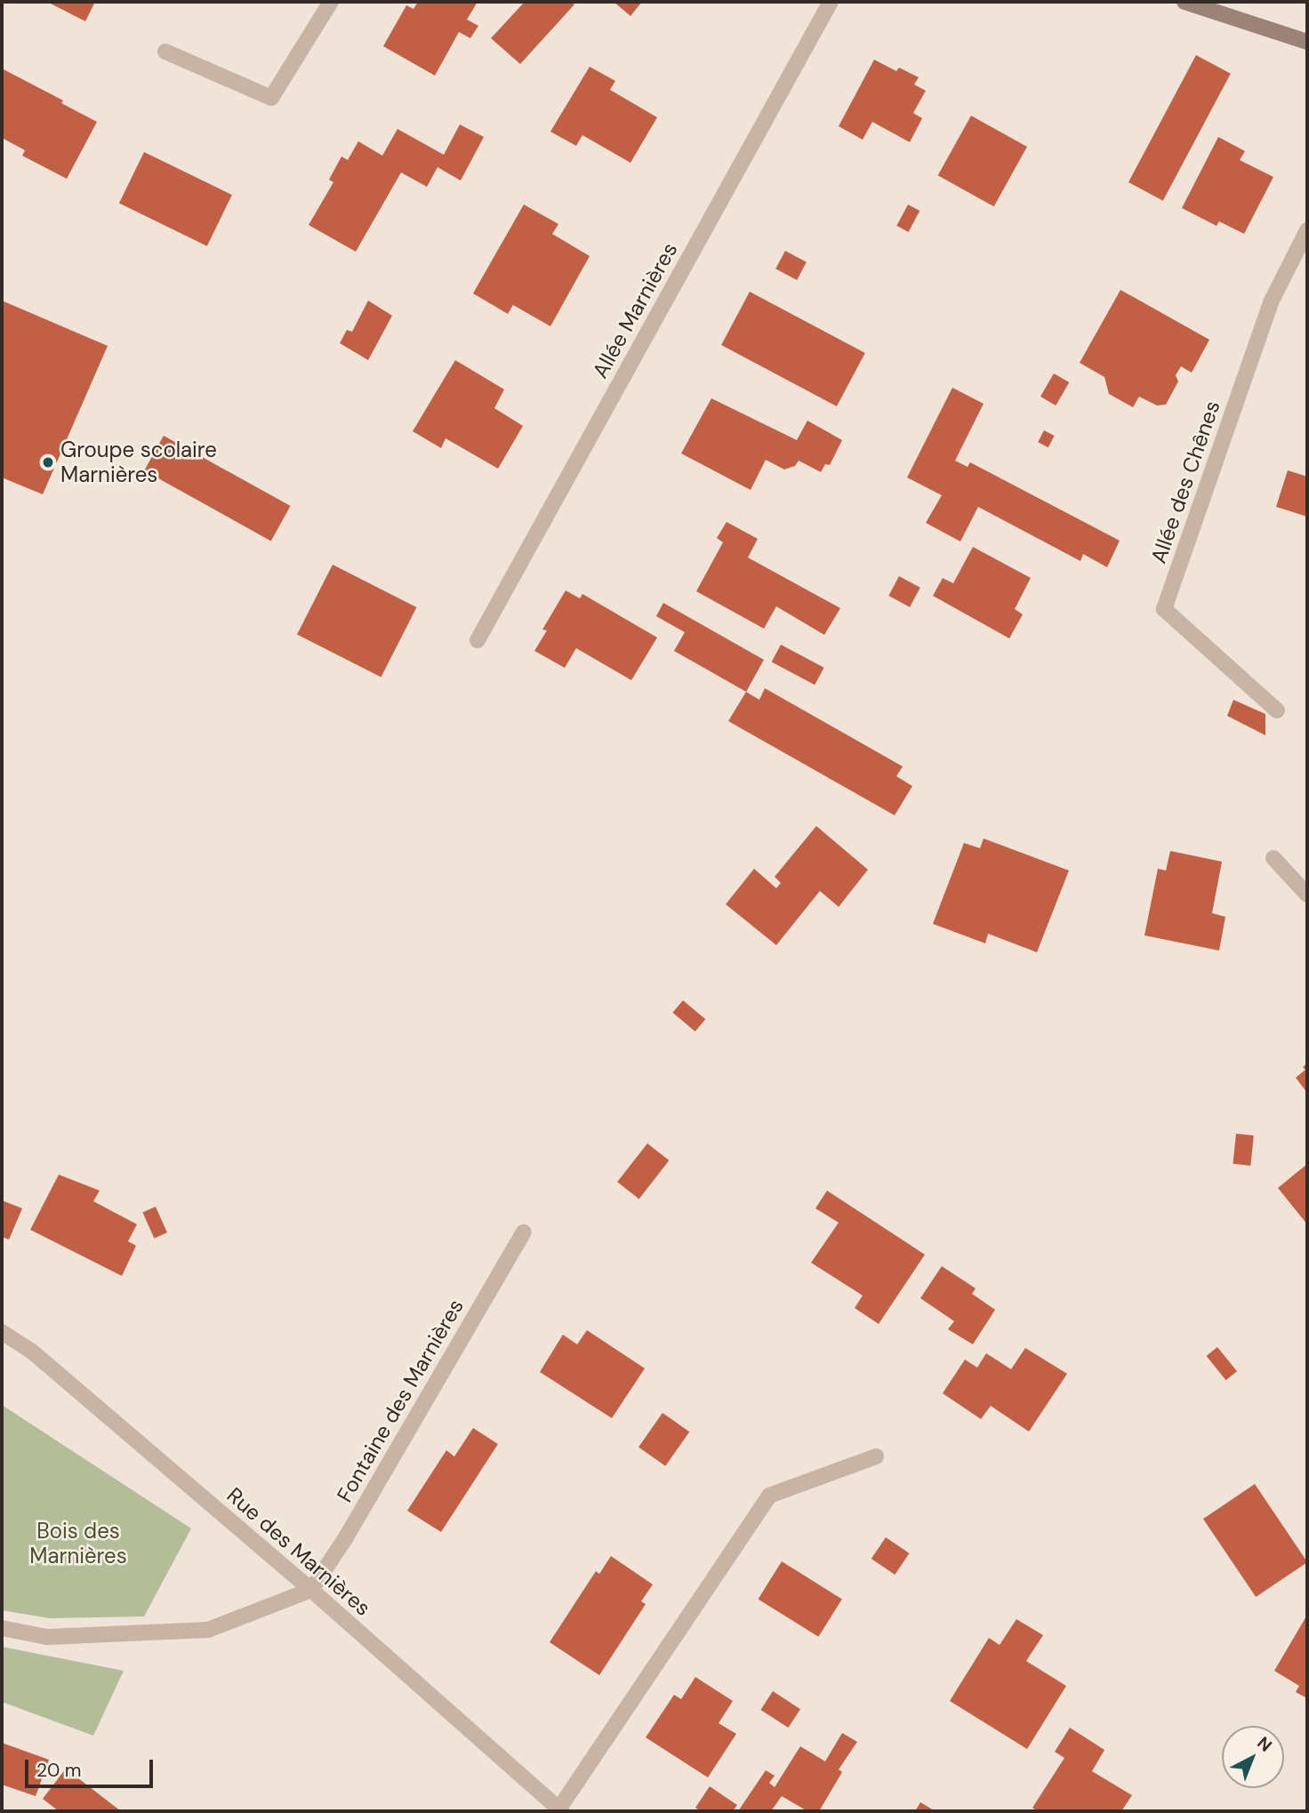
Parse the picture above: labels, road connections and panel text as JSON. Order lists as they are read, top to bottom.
{
  "streets": {
    "street": [
      "Allée Marnières",
      "Allée des Chênes",
      "Fontaine des Marnières",
      "Rue des Marnières"
    ]
  },
  "crossings": [
    ["Fontaine des Marnières", "Rue des Marnières"]
  ],
  "parks": ["Bois des Marnières"],
  "places": ["Groupe scolaire Marnières"],
  "scale_bar": "20 m",
  "north": "top right"
}
